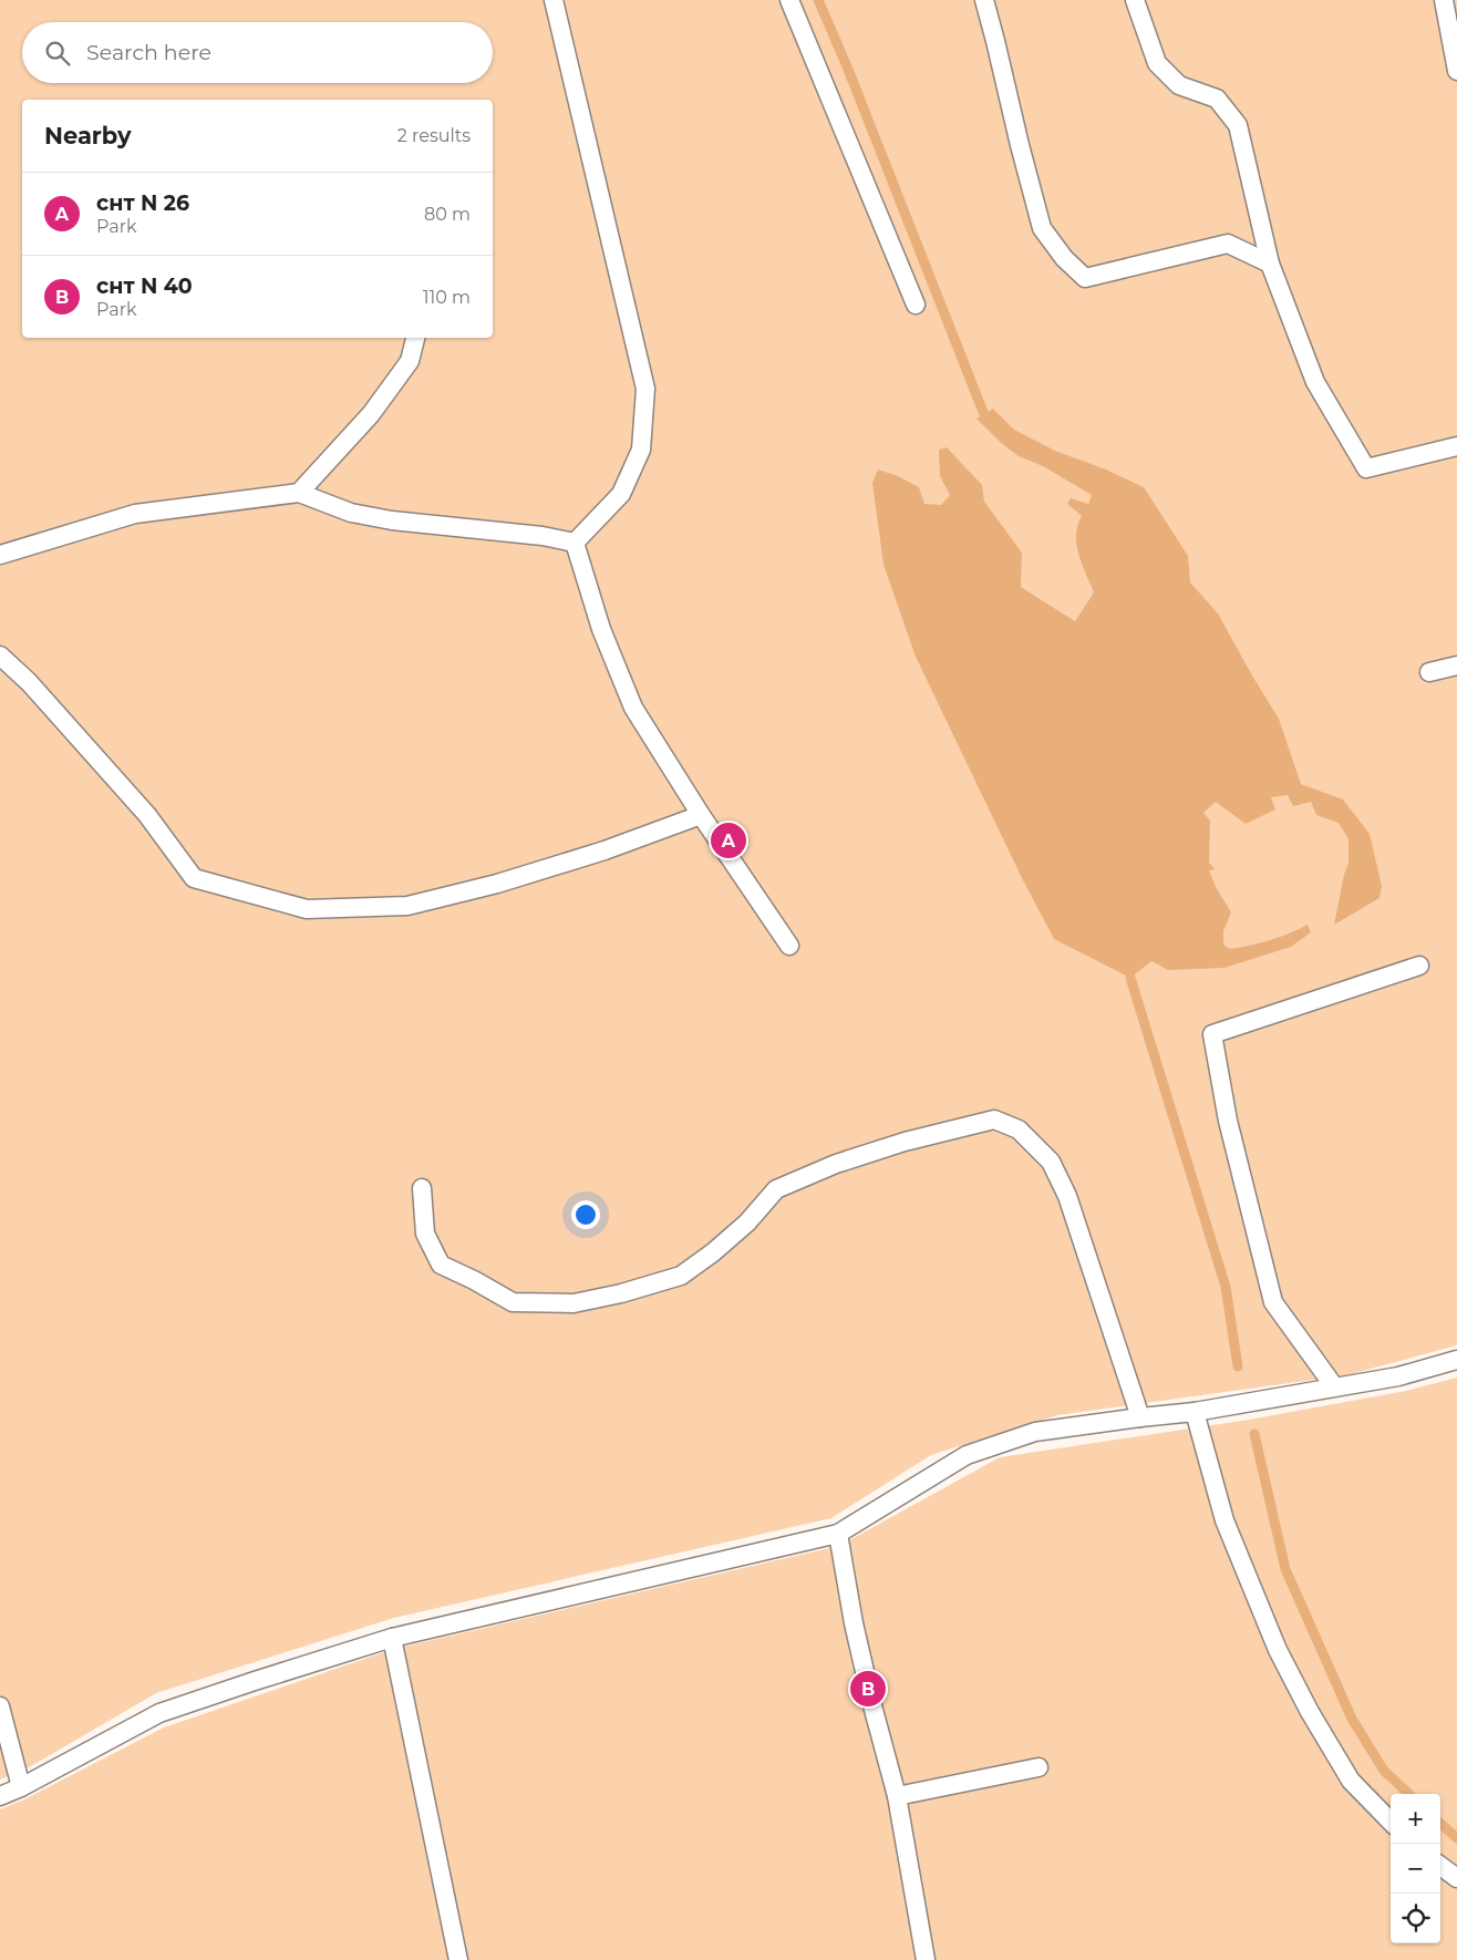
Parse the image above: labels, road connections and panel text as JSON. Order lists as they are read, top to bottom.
{
  "page": {
    "search": "Search here",
    "heading": ["Nearby", "2 results"],
    "list": [
      {
        "mark": "A",
        "name": "снт N 26",
        "note": "Park",
        "value": "80 m"
      },
      {
        "mark": "B",
        "name": "снт N 40",
        "note": "Park",
        "value": "110 m"
      }
    ],
    "pins": ["A", "B"],
    "map_buttons": ["+", "−"]
  }
}
